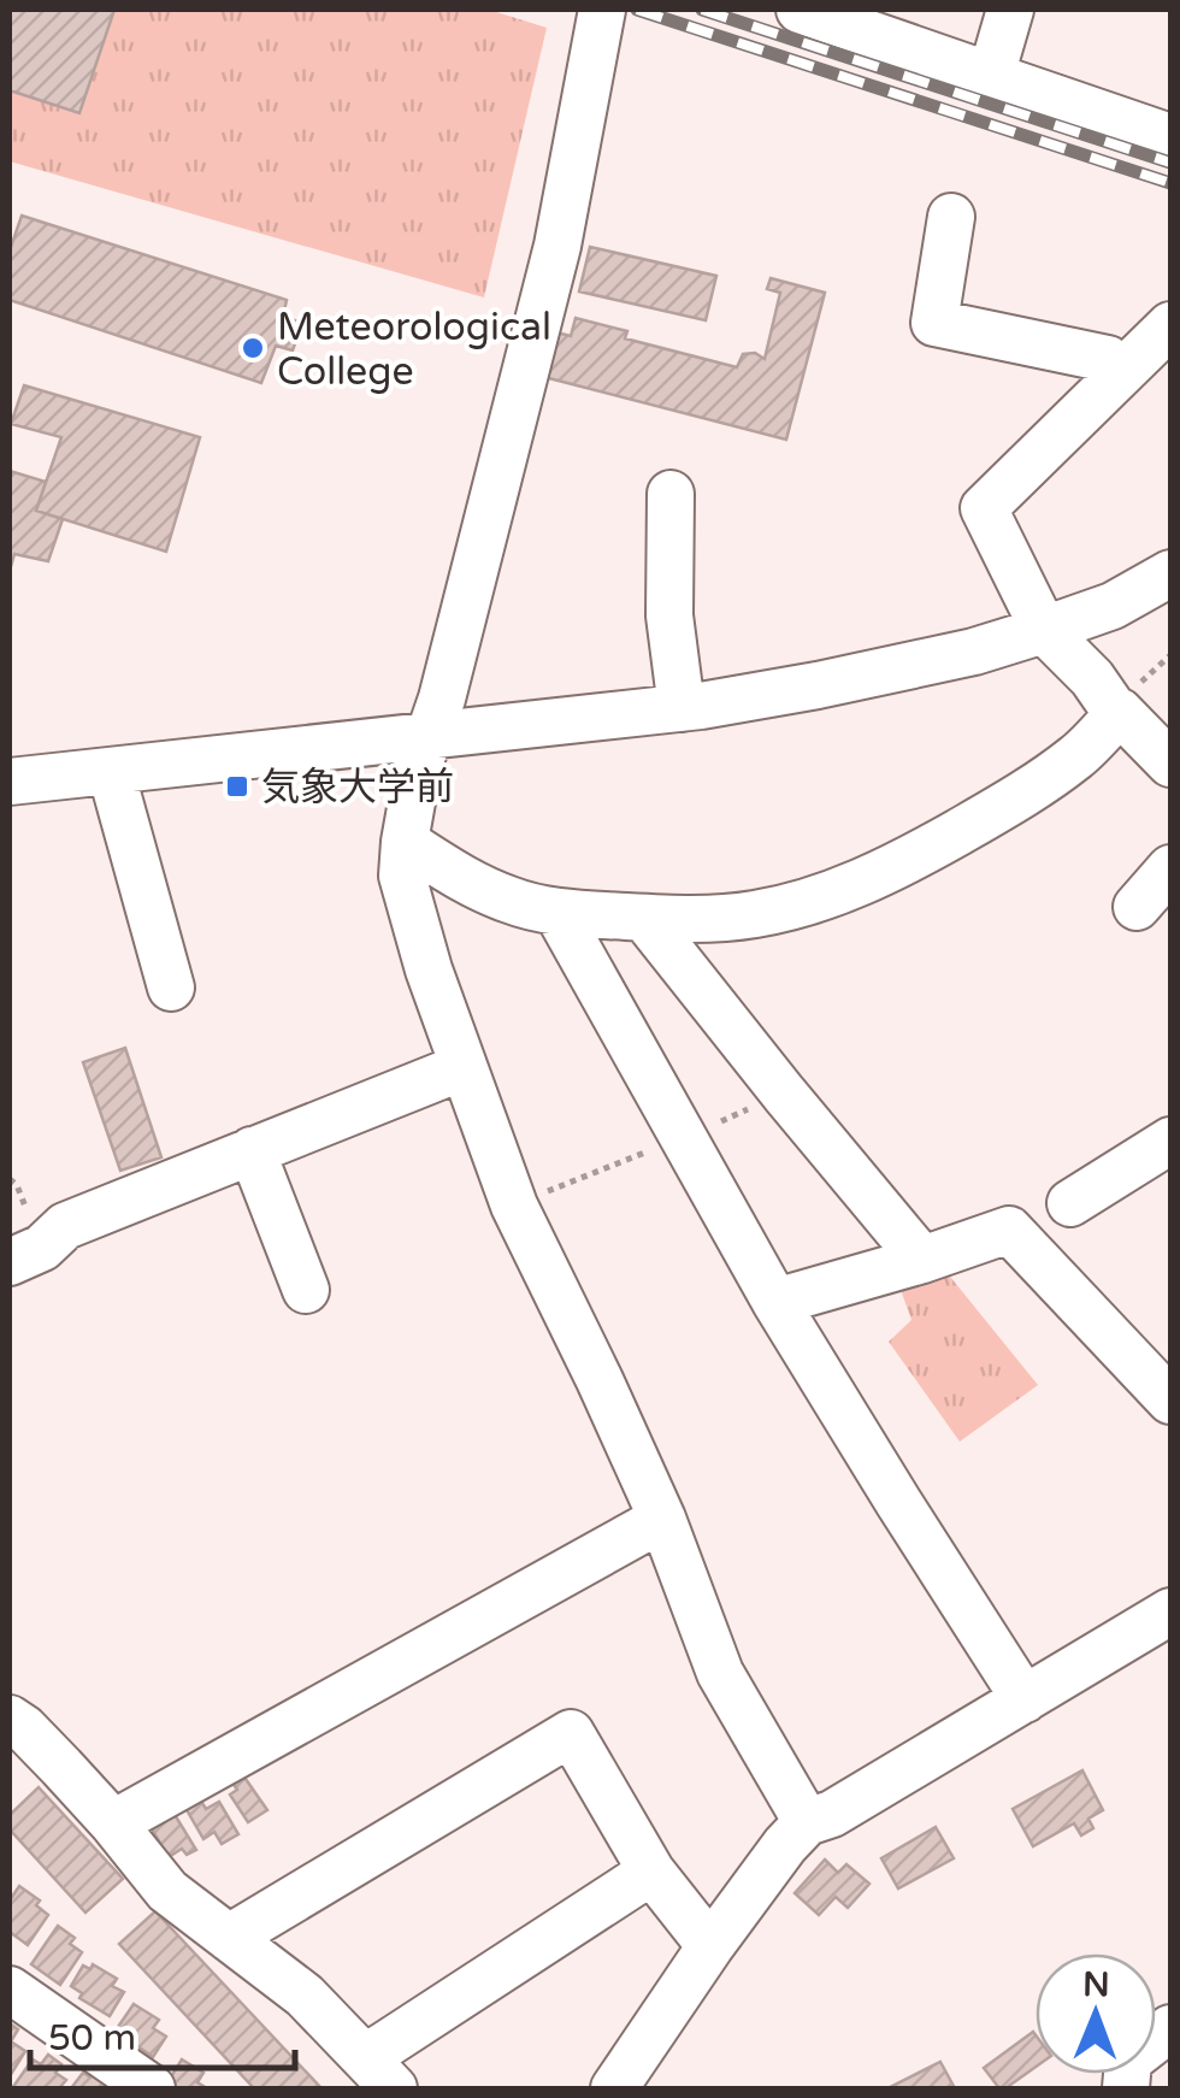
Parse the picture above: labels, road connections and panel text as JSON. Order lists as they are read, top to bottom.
{
  "places": {
    "other": ["Meteorological College"],
    "transit": ["気象大学前"]
  },
  "scale_bar": "50 m",
  "north": "top"
}
